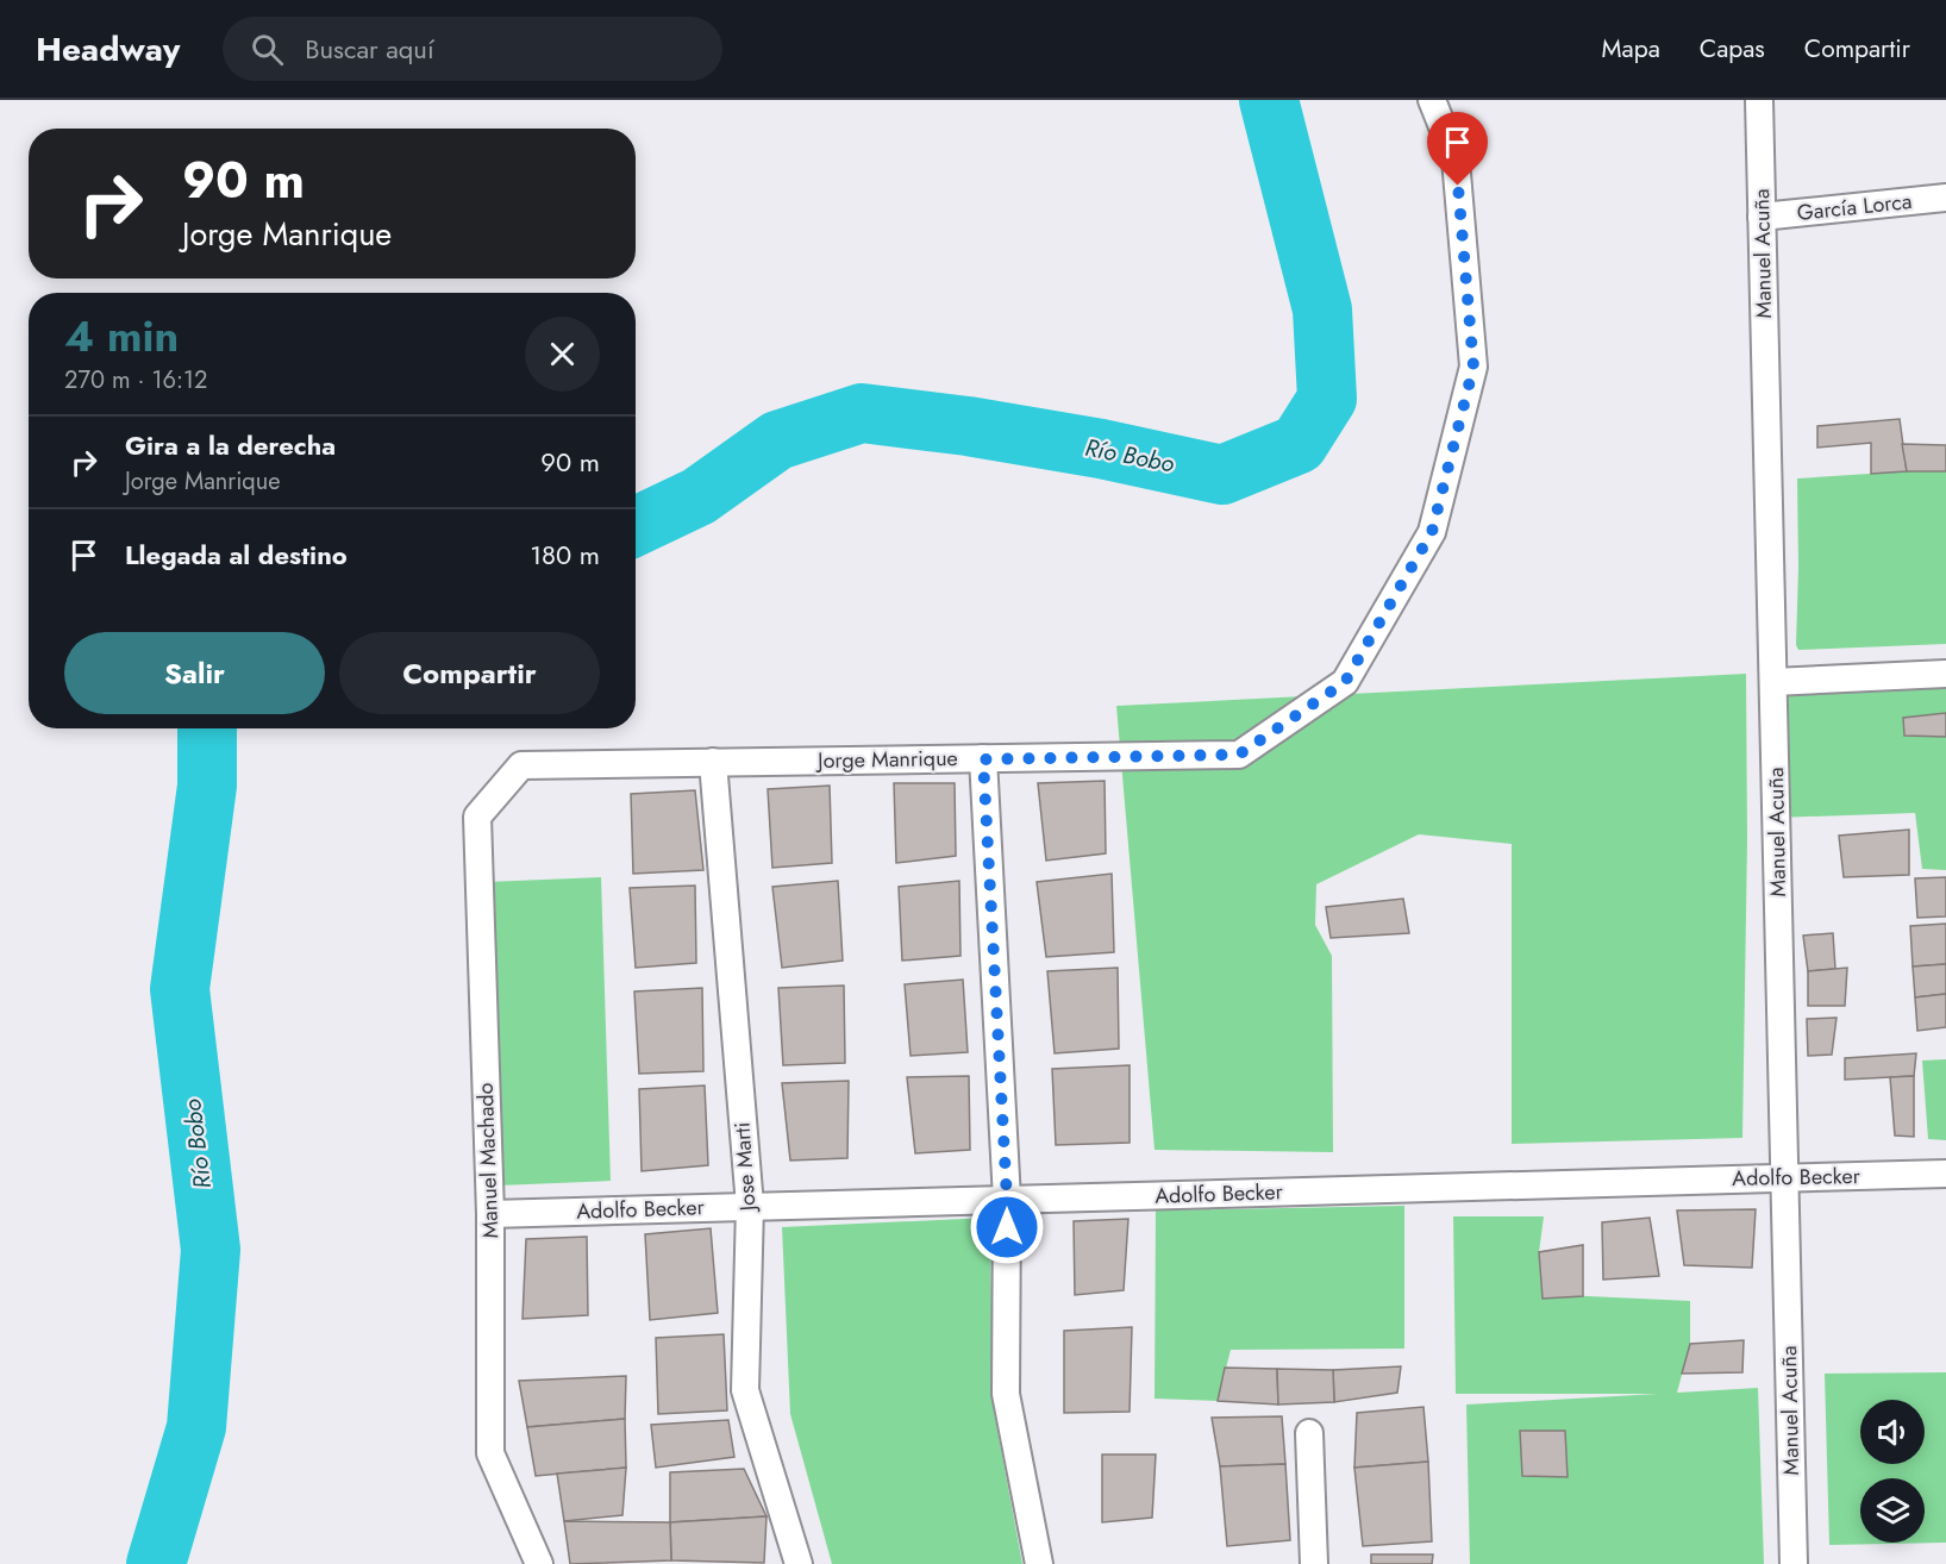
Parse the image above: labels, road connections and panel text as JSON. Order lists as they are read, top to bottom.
{
  "streets": {
    "street": [
      "García Lorca",
      "Manuel Acuña",
      "Jorge Manrique",
      "Manuel Machado",
      "Jose Marti",
      "Adolfo Becker"
    ]
  },
  "crossings": [
    ["García Lorca", "Manuel Acuña"],
    ["Manuel Acuña", "Adolfo Becker"],
    ["Jorge Manrique", "Manuel Machado"],
    ["Jorge Manrique", "Jose Marti"],
    ["Manuel Machado", "Adolfo Becker"],
    ["Jose Marti", "Adolfo Becker"]
  ],
  "water": ["Río Bobo"],
  "page": {
    "header": "Headway",
    "search": "Buscar aquí",
    "nav": ["Mapa", "Capas", "Compartir"],
    "turn": ["90 m", "Jorge Manrique"],
    "heading": ["4 min", "270 m · 16:12"],
    "list": [
      {
        "name": "Gira a la derecha",
        "note": "Jorge Manrique",
        "value": "90 m"
      },
      {
        "name": "Llegada al destino",
        "value": "180 m"
      }
    ],
    "buttons": ["Salir", "Compartir"]
  }
}
